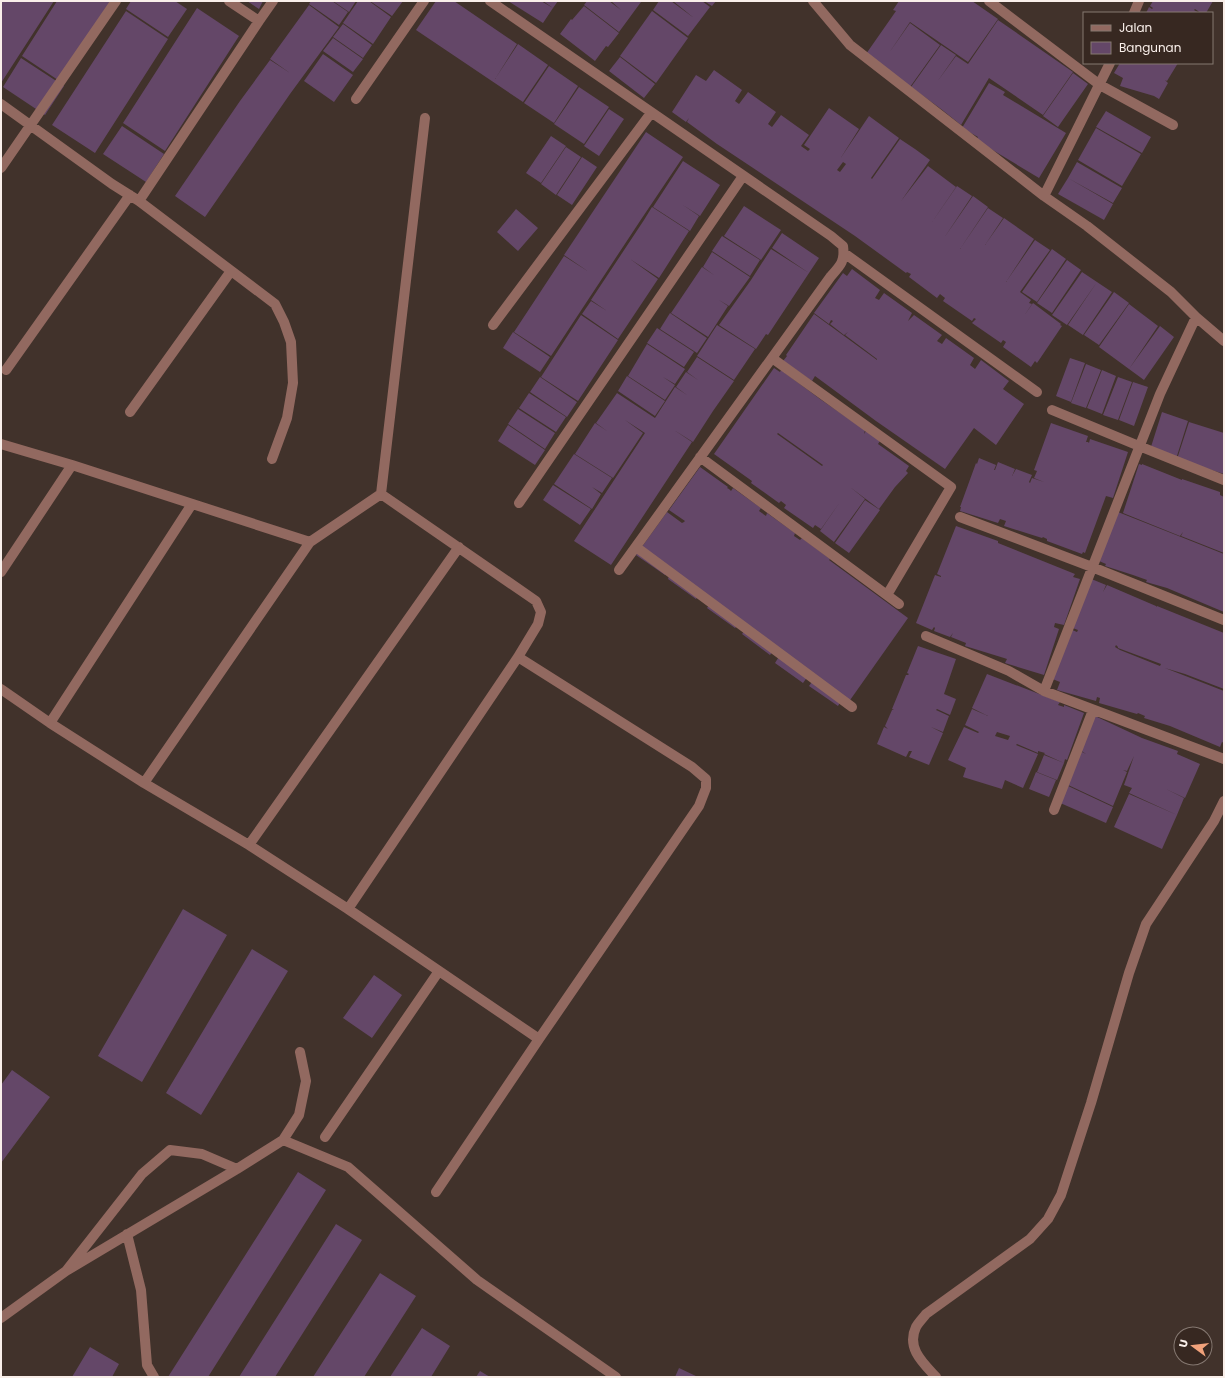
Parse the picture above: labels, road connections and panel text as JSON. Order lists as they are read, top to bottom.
{
  "legend": ["Jalan", "Bangunan"],
  "north": "left"
}
